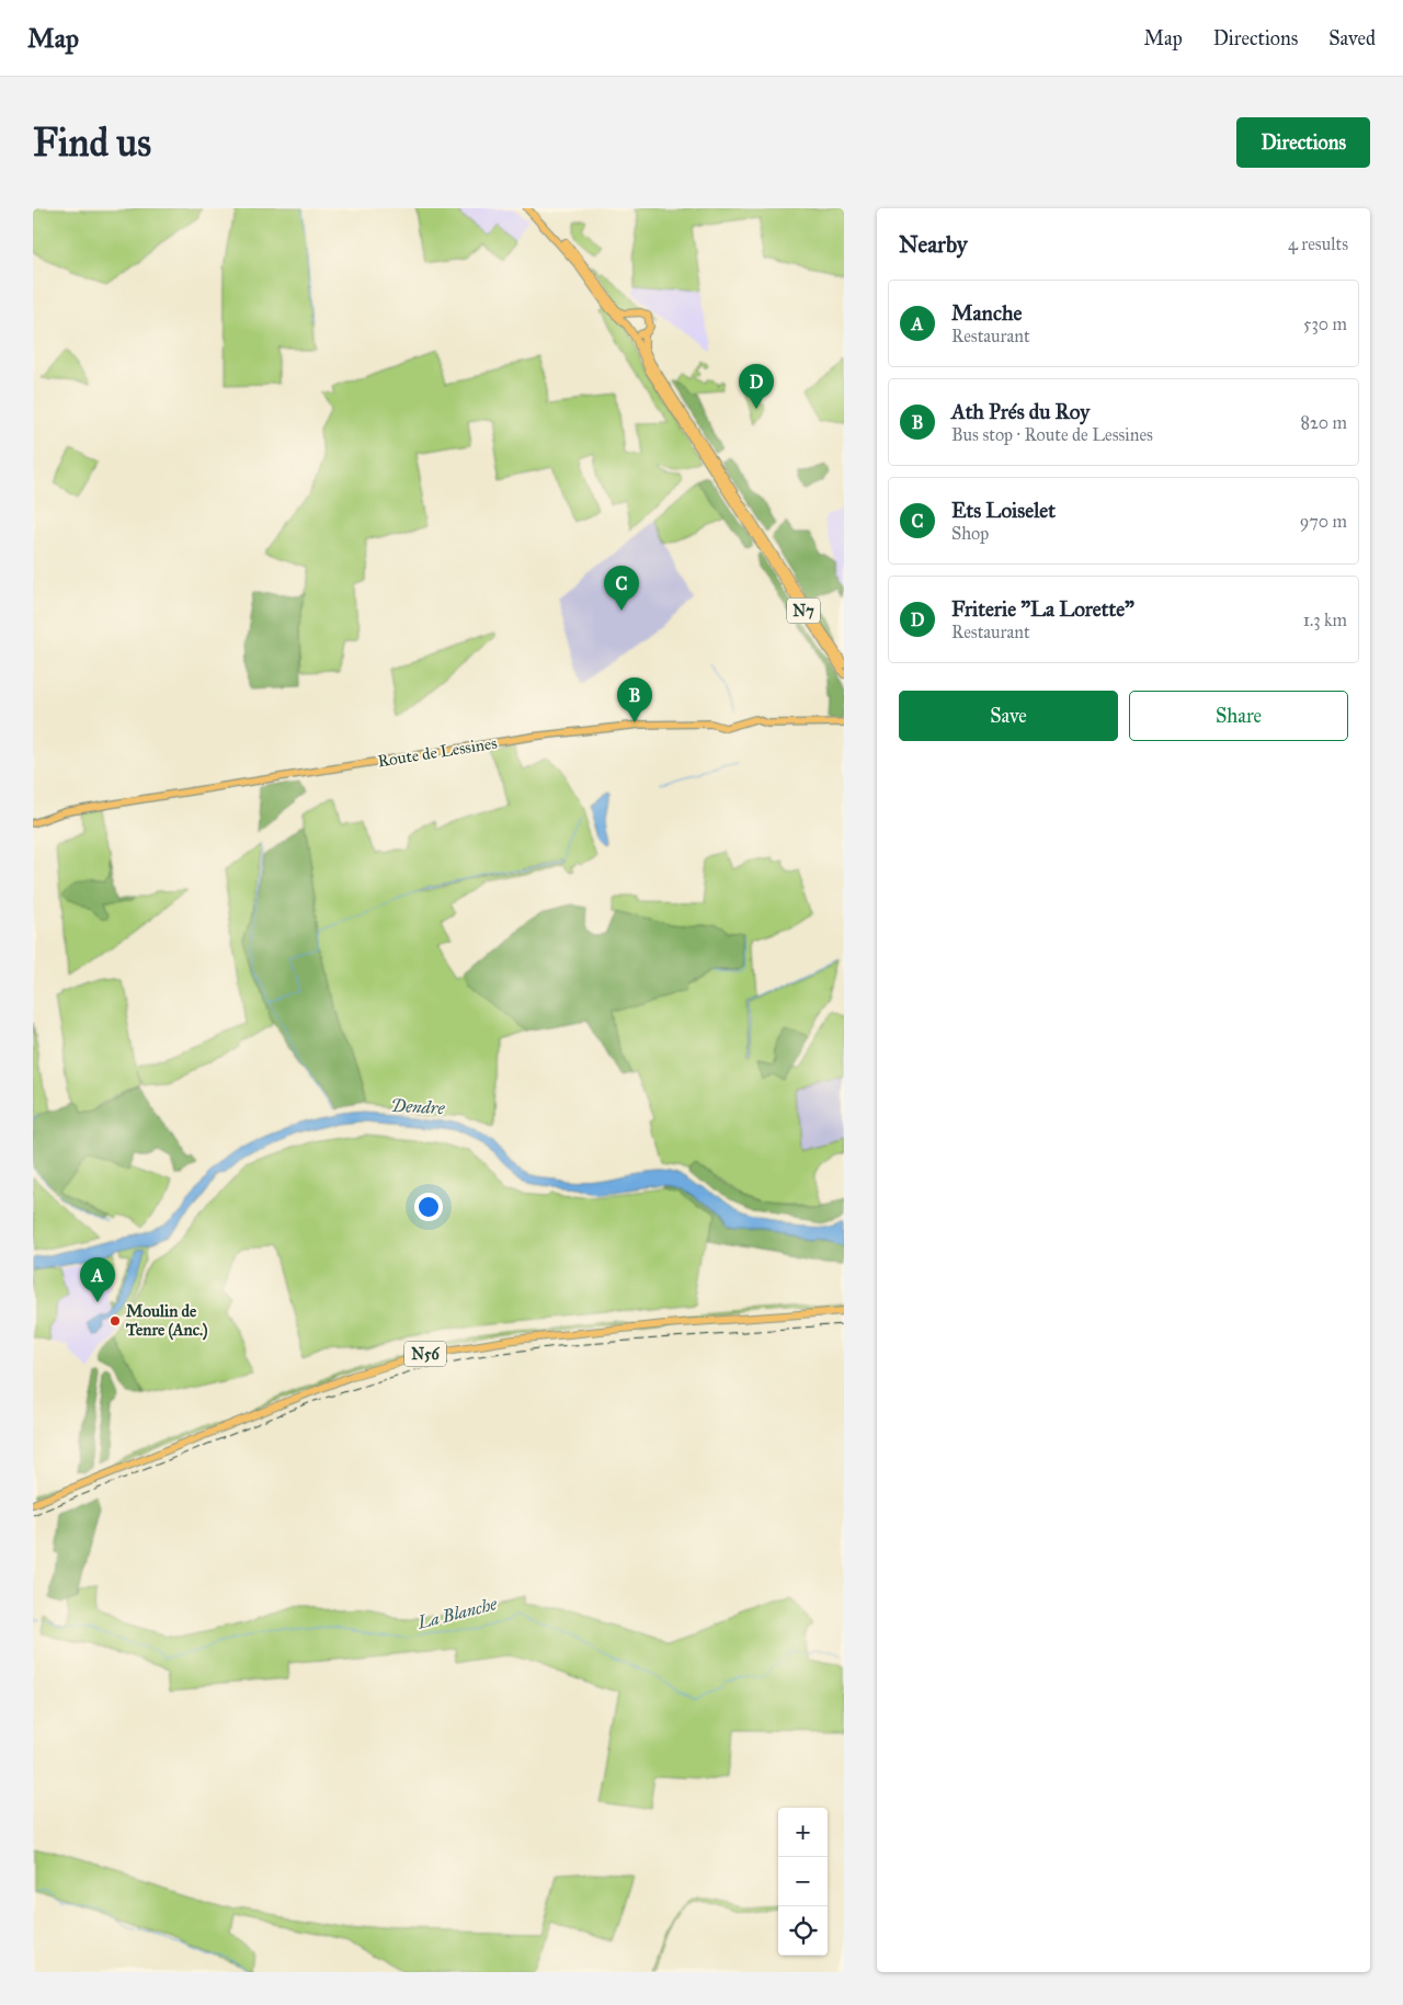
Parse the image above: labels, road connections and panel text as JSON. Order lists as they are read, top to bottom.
{
  "streets": {
    "highway": ["N7", "N56"],
    "main road": ["Route de Lessines"]
  },
  "water": ["Dendre", "La Blanche"],
  "places": ["Moulin de Tenre (Anc.)"],
  "page": {
    "header": "Map",
    "nav": ["Map", "Directions", "Saved"],
    "buttons": [
      "Directions",
      ["Save", "Share"]
    ],
    "title": "Find us",
    "heading": ["Nearby", "4 results"],
    "list": [
      {
        "mark": "A",
        "name": "Manche",
        "note": "Restaurant",
        "value": "530 m"
      },
      {
        "mark": "B",
        "name": "Ath Prés du Roy",
        "note": "Bus stop · Route de Lessines",
        "value": "820 m"
      },
      {
        "mark": "C",
        "name": "Ets Loiselet",
        "note": "Shop",
        "value": "970 m"
      },
      {
        "mark": "D",
        "name": "Friterie \"La Lorette\"",
        "note": "Restaurant",
        "value": "1.3 km"
      }
    ],
    "pins": [
      "D",
      "C",
      "B",
      "A"
    ],
    "map_buttons": ["+", "−"]
  }
}
